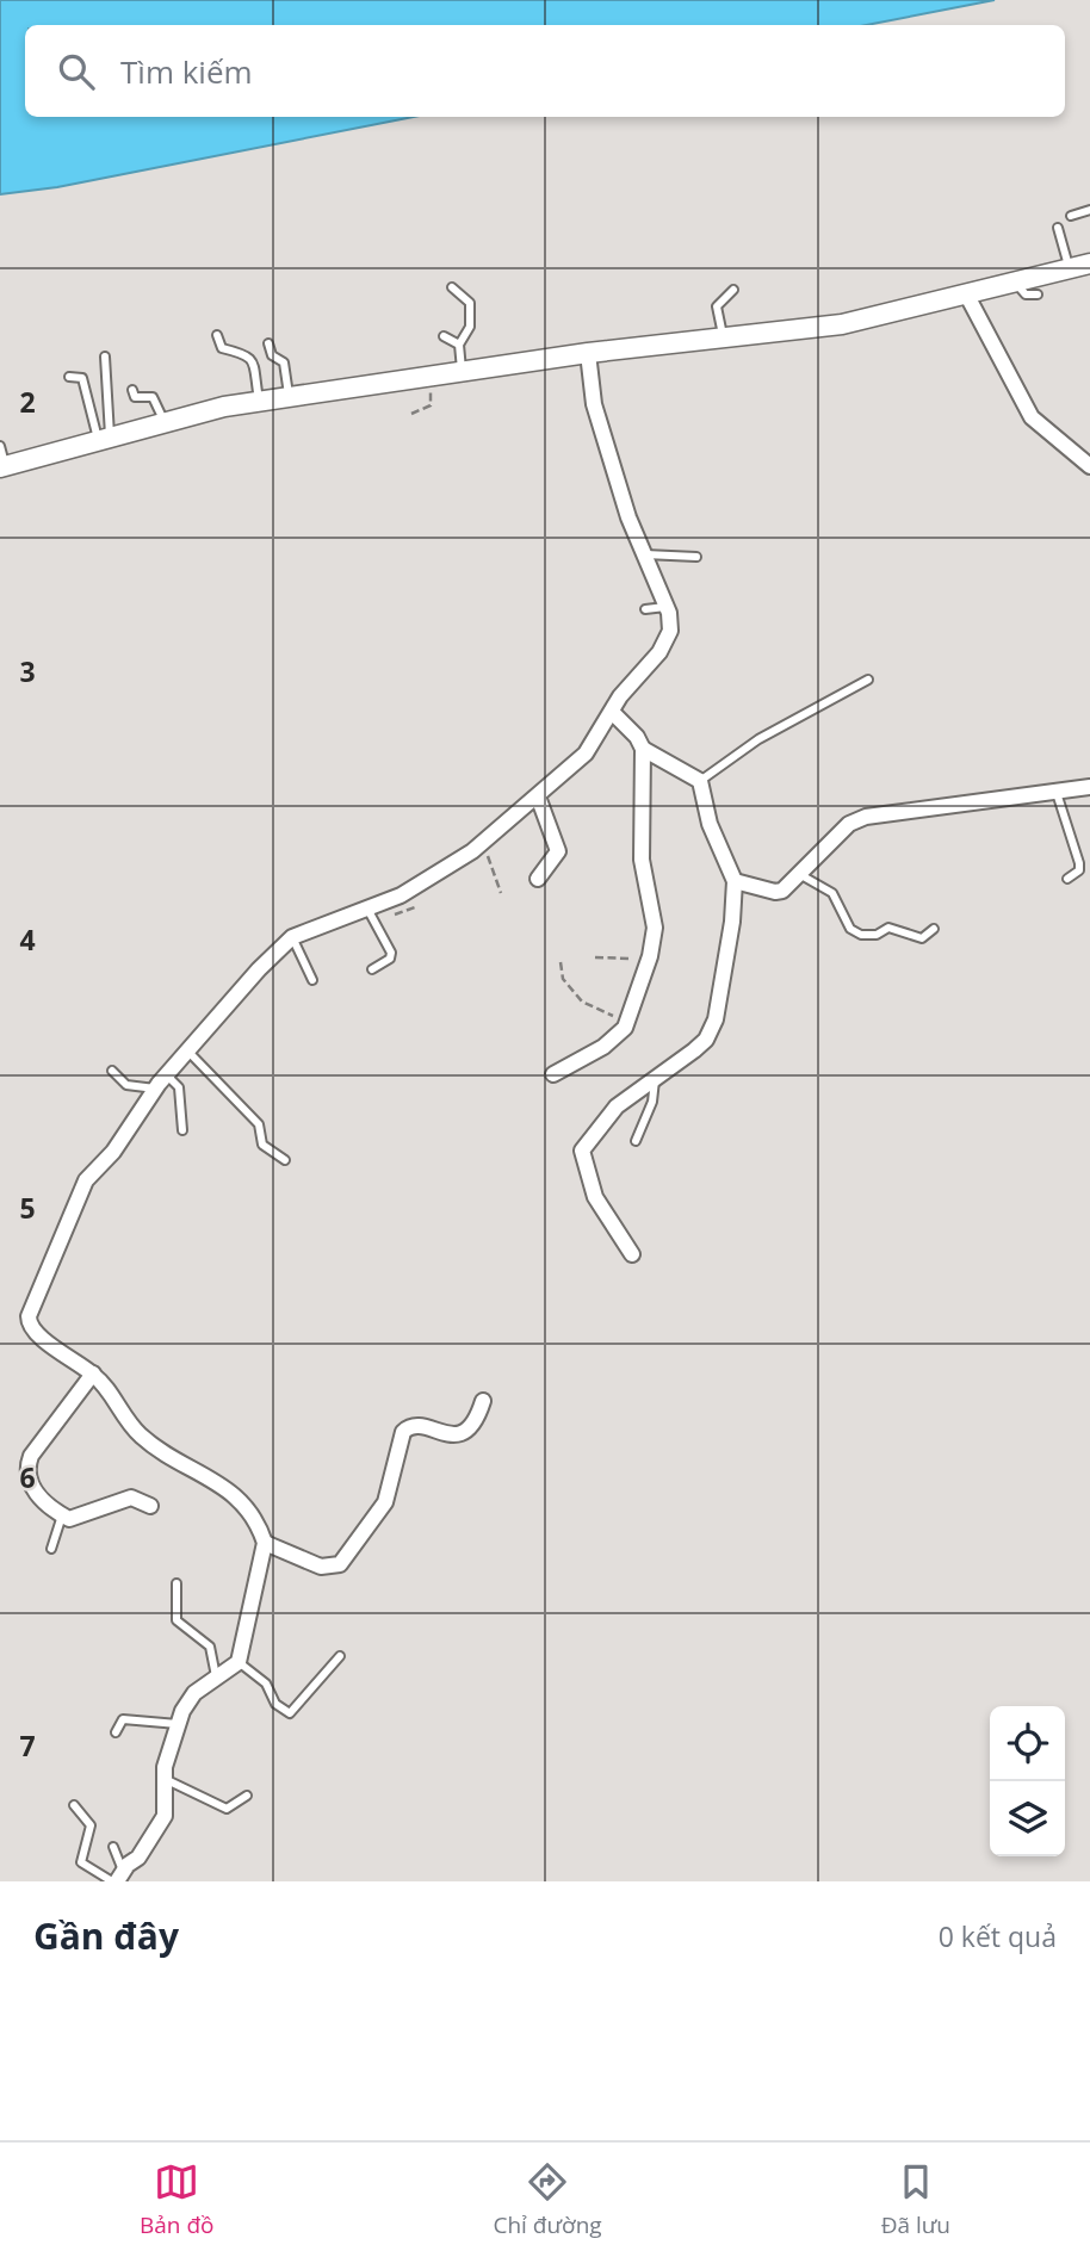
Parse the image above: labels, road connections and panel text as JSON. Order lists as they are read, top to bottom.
{
  "page": {
    "search": "Tìm kiếm",
    "heading": ["Gần đây", "0 kết quả"],
    "nav": ["Bản đồ", "Chỉ đường", "Đã lưu"]
  },
  "grid": {
    "rows": [
      "2",
      "3",
      "4",
      "5",
      "6",
      "7"
    ]
  }
}
